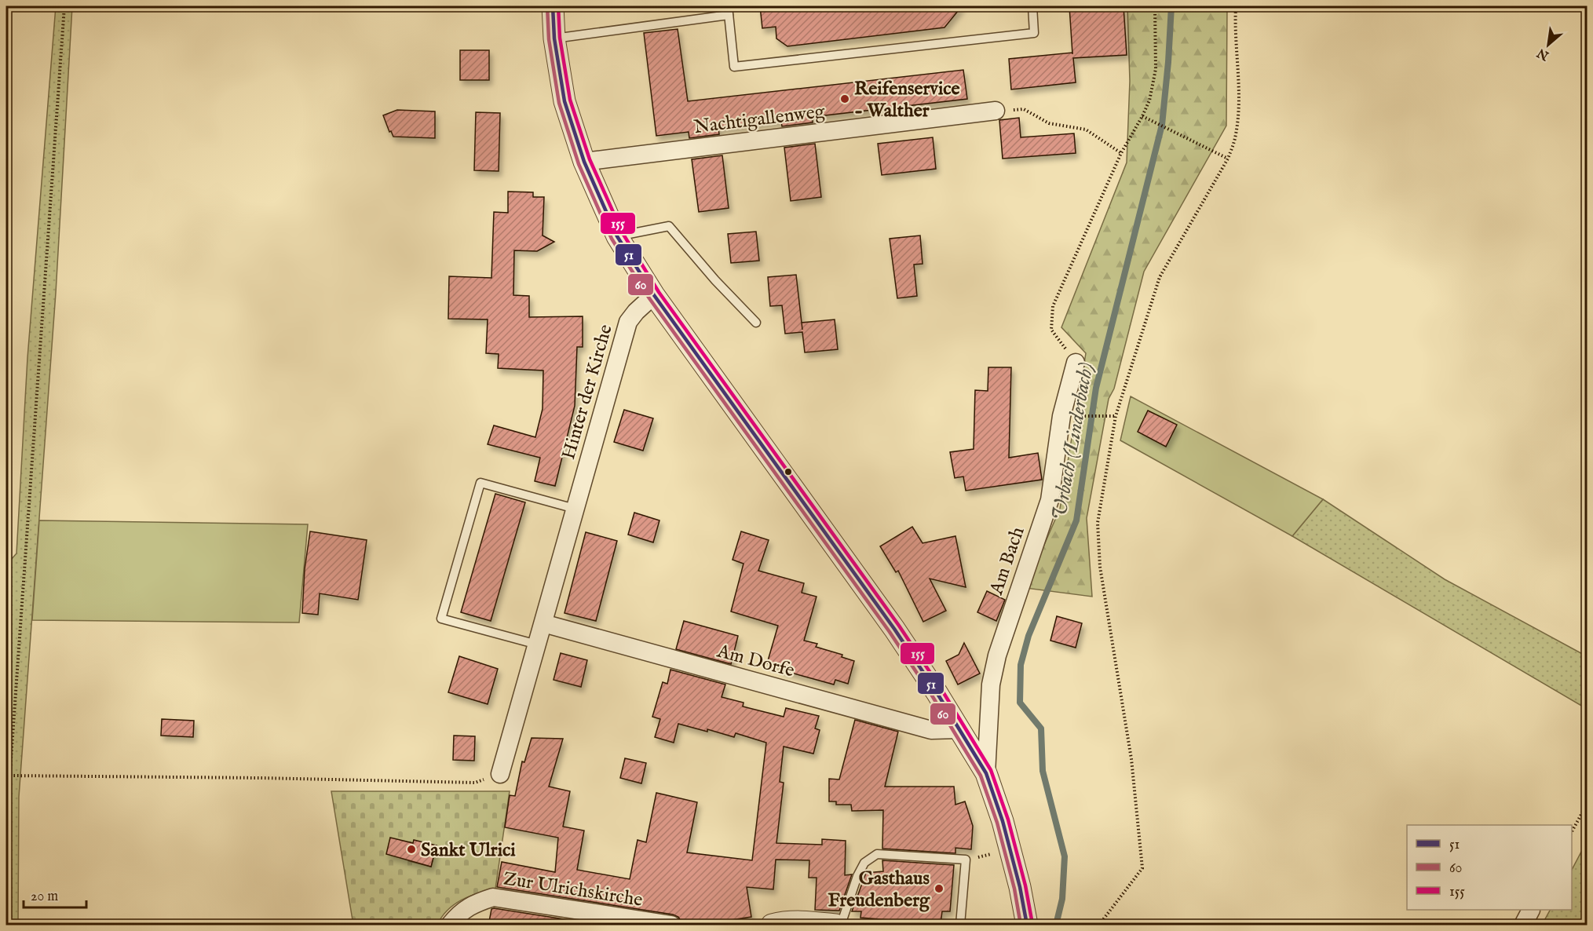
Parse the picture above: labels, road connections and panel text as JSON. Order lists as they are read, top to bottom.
{
  "streets": {
    "street": [
      "Nachtigallenweg",
      "Hinter der Kirche",
      "Am Bach",
      "Am Dorfe",
      "Zur Ulrichskirche"
    ]
  },
  "crossings": [
    ["Hinter der Kirche", "Am Dorfe"]
  ],
  "water": ["Urbach (Linderbach)"],
  "places": ["Reifenservice - Walther", "Sankt Ulrici", "Gasthaus Freudenberg"],
  "lines": ["transit line 51", "transit line 60", "transit line 155"],
  "legend": ["51", "60", "155"],
  "scale_bar": "20 m",
  "north": "bottom left"
}
